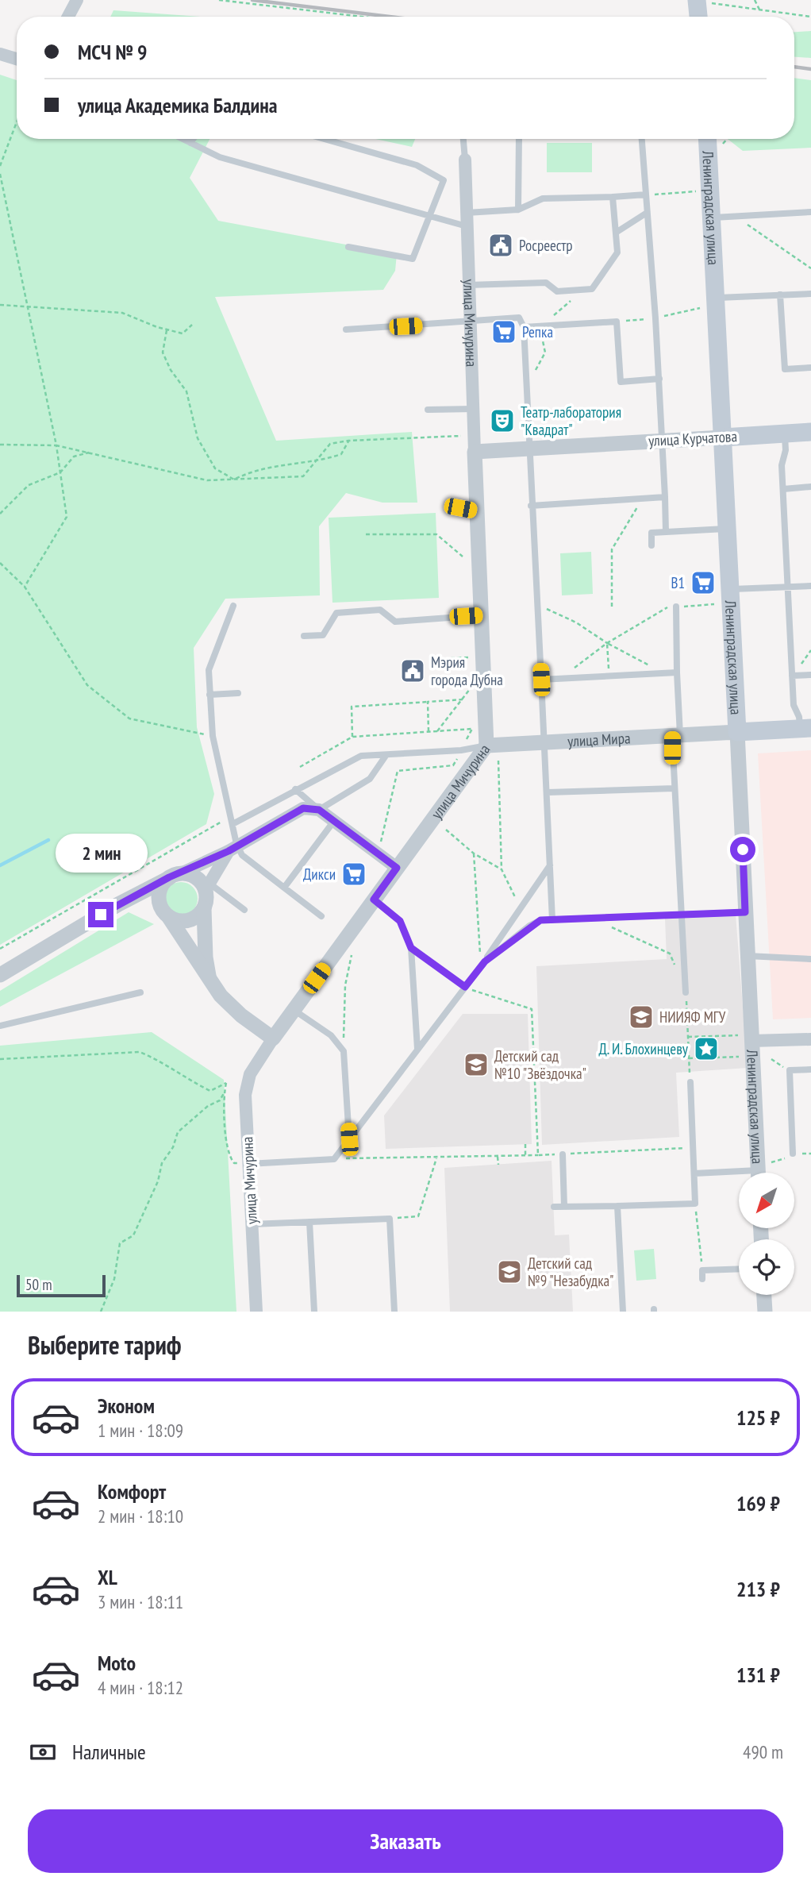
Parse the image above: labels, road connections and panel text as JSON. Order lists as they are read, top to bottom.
{
  "streets": {
    "main road": ["Ленинградская улица", "улица Курчатова", "улица Мира"],
    "street": ["улица Мичурина"]
  },
  "crossings": [
    ["Ленинградская улица", "улица Курчатова"],
    ["Ленинградская улица", "улица Мира"],
    ["улица Мичурина", "улица Курчатова"],
    ["улица Мичурина", "улица Мира"]
  ],
  "places": {
    "public building": ["Росреестр", "Мэрия города Дубна"],
    "supermarket": ["Репка", "В1", "Дикси"],
    "theatre": ["Театр-лаборатория \"Квадрат\""],
    "school or university": ["НИИЯФ МГУ", "Детский сад №10 \"Звёздочка\"", "Детский сад №9 \"Незабудка\""],
    "place": ["Д. И. Блохинцеву"]
  },
  "scale_bar": "50 m",
  "north": "bottom left",
  "page": {
    "banner": ["МСЧ № 9", "улица Академика Балдина"],
    "bubble": "2 мин",
    "scale": "50 m",
    "heading": "Выберите тариф",
    "list": [
      {
        "name": "Эконом",
        "note": "1 мин · 18:09",
        "value": "125 ₽"
      },
      {
        "name": "Комфорт",
        "note": "2 мин · 18:10",
        "value": "169 ₽"
      },
      {
        "name": "XL",
        "note": "3 мин · 18:11",
        "value": "213 ₽"
      },
      {
        "name": "Moto",
        "note": "4 мин · 18:12",
        "value": "131 ₽"
      }
    ],
    "pay": ["Наличные", "490 m"],
    "buttons": "Заказать"
  }
}
